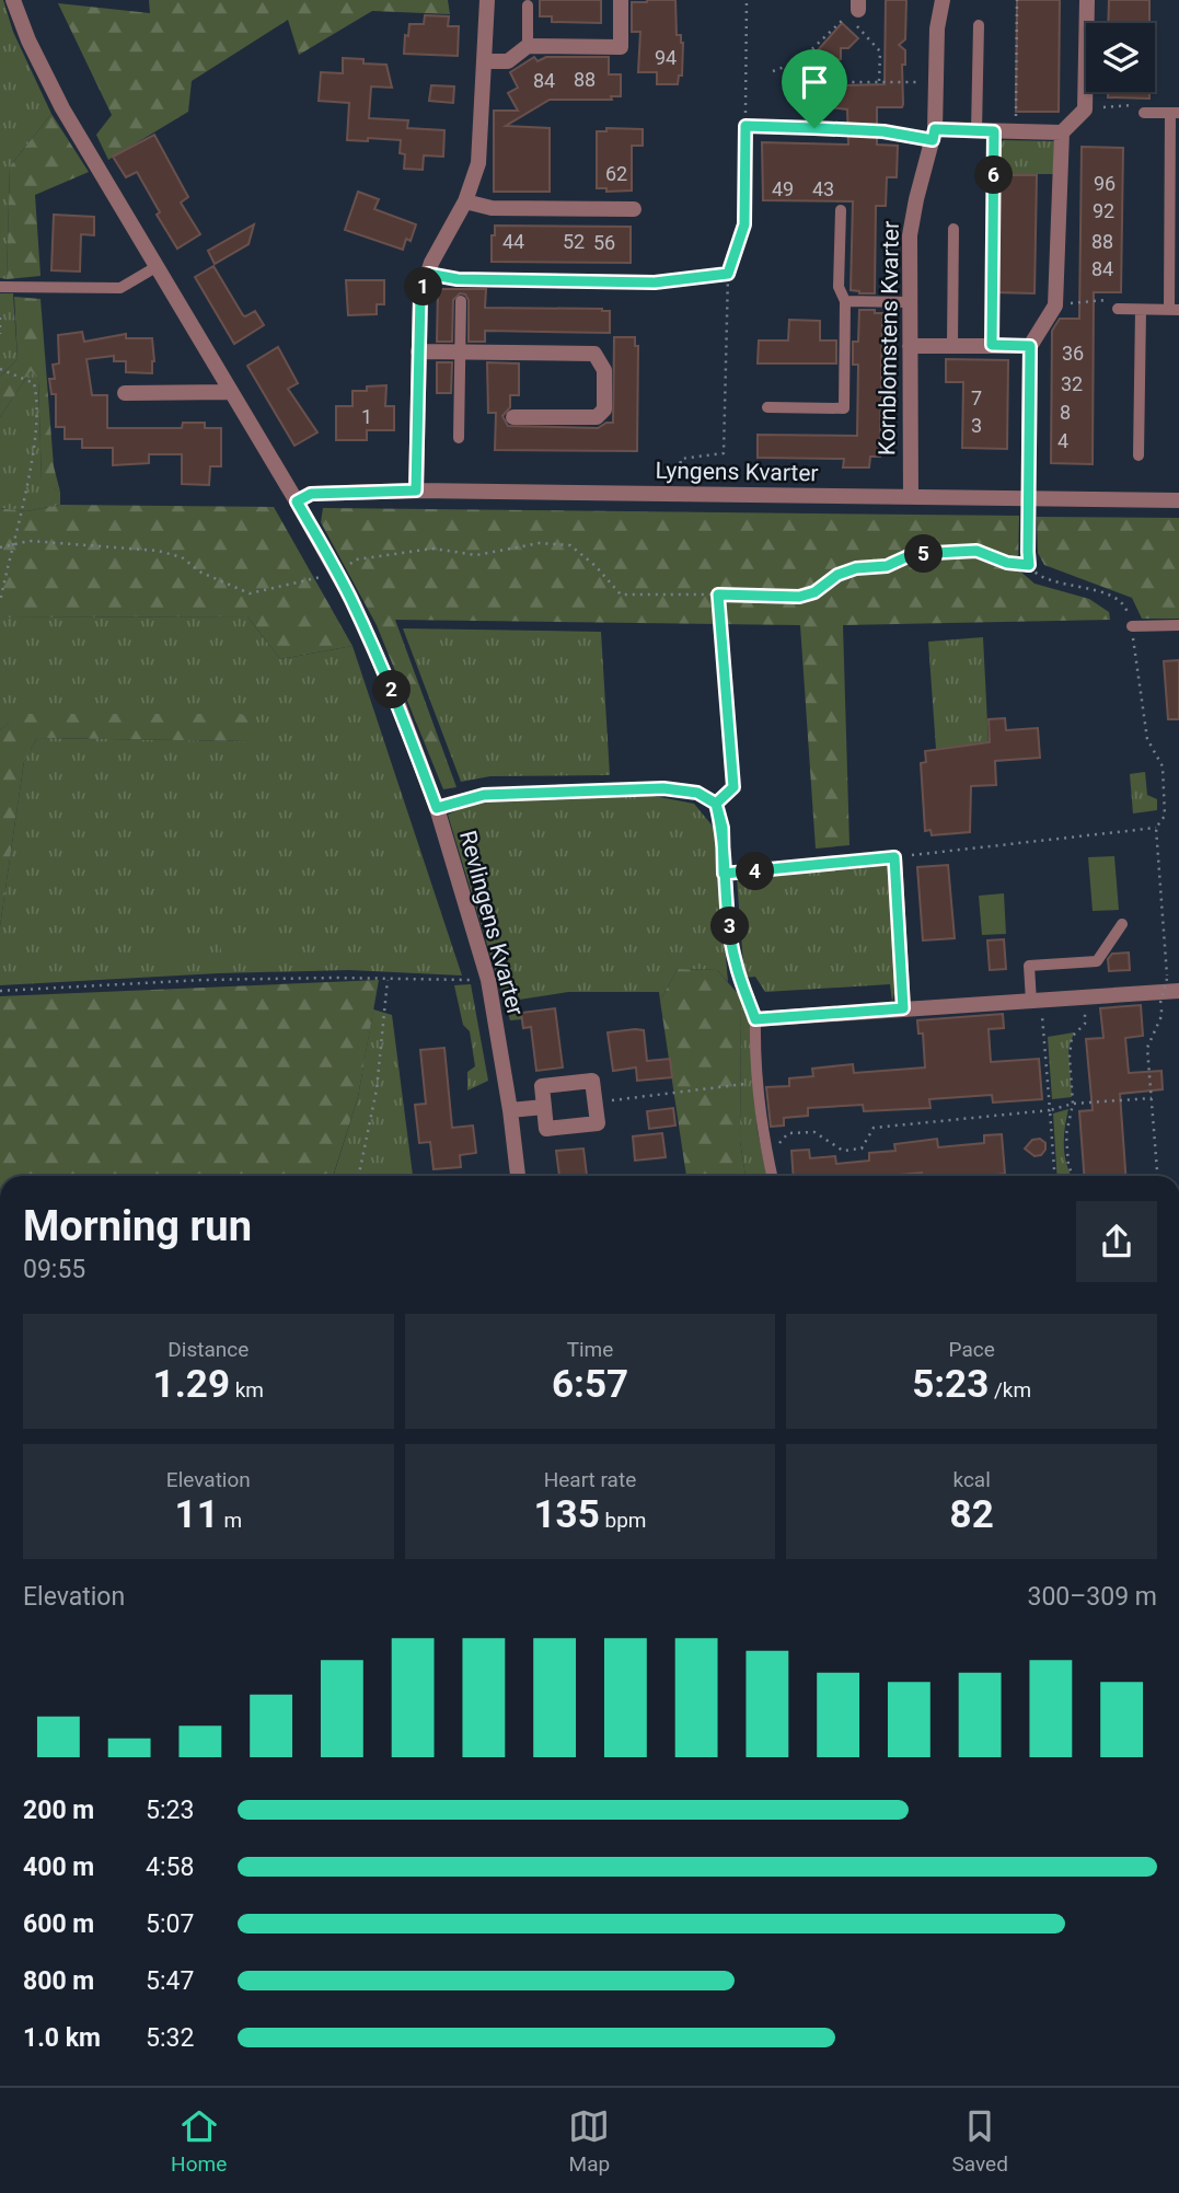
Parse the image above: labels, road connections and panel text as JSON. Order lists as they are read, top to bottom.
{
  "streets": {
    "street": ["Kornblomstens Kvarter", "Lyngens Kvarter", "Revlingens Kvarter"]
  },
  "crossings": [
    ["Kornblomstens Kvarter", "Lyngens Kvarter"],
    ["Lyngens Kvarter", "Revlingens Kvarter"]
  ],
  "house_numbers": [
    "94",
    "88",
    "84",
    "62",
    "96",
    "49",
    "43",
    "92",
    "44",
    "52",
    "88",
    "56",
    "84",
    "36",
    "32",
    "7",
    "8",
    "1",
    "3",
    "4"
  ],
  "page": {
    "pins": [
      "6",
      "1",
      "5",
      "2",
      "4",
      "3"
    ],
    "heading": ["Morning run", "09:55"],
    "stats": [
      ["Distance", "1.29 km"],
      ["Time", "6:57"],
      ["Pace", "5:23 /km"],
      ["Elevation", "11 m"],
      ["Heart rate", "135 bpm"],
      ["kcal", "82"]
    ],
    "chart": ["Elevation", "300–309 m"],
    "list": [
      {
        "name": "200 m",
        "note": "5:23"
      },
      {
        "name": "400 m",
        "note": "4:58"
      },
      {
        "name": "600 m",
        "note": "5:07"
      },
      {
        "name": "800 m",
        "note": "5:47"
      },
      {
        "name": "1.0 km",
        "note": "5:32"
      }
    ],
    "tabs": ["Home", "Map", "Saved"]
  }
}
